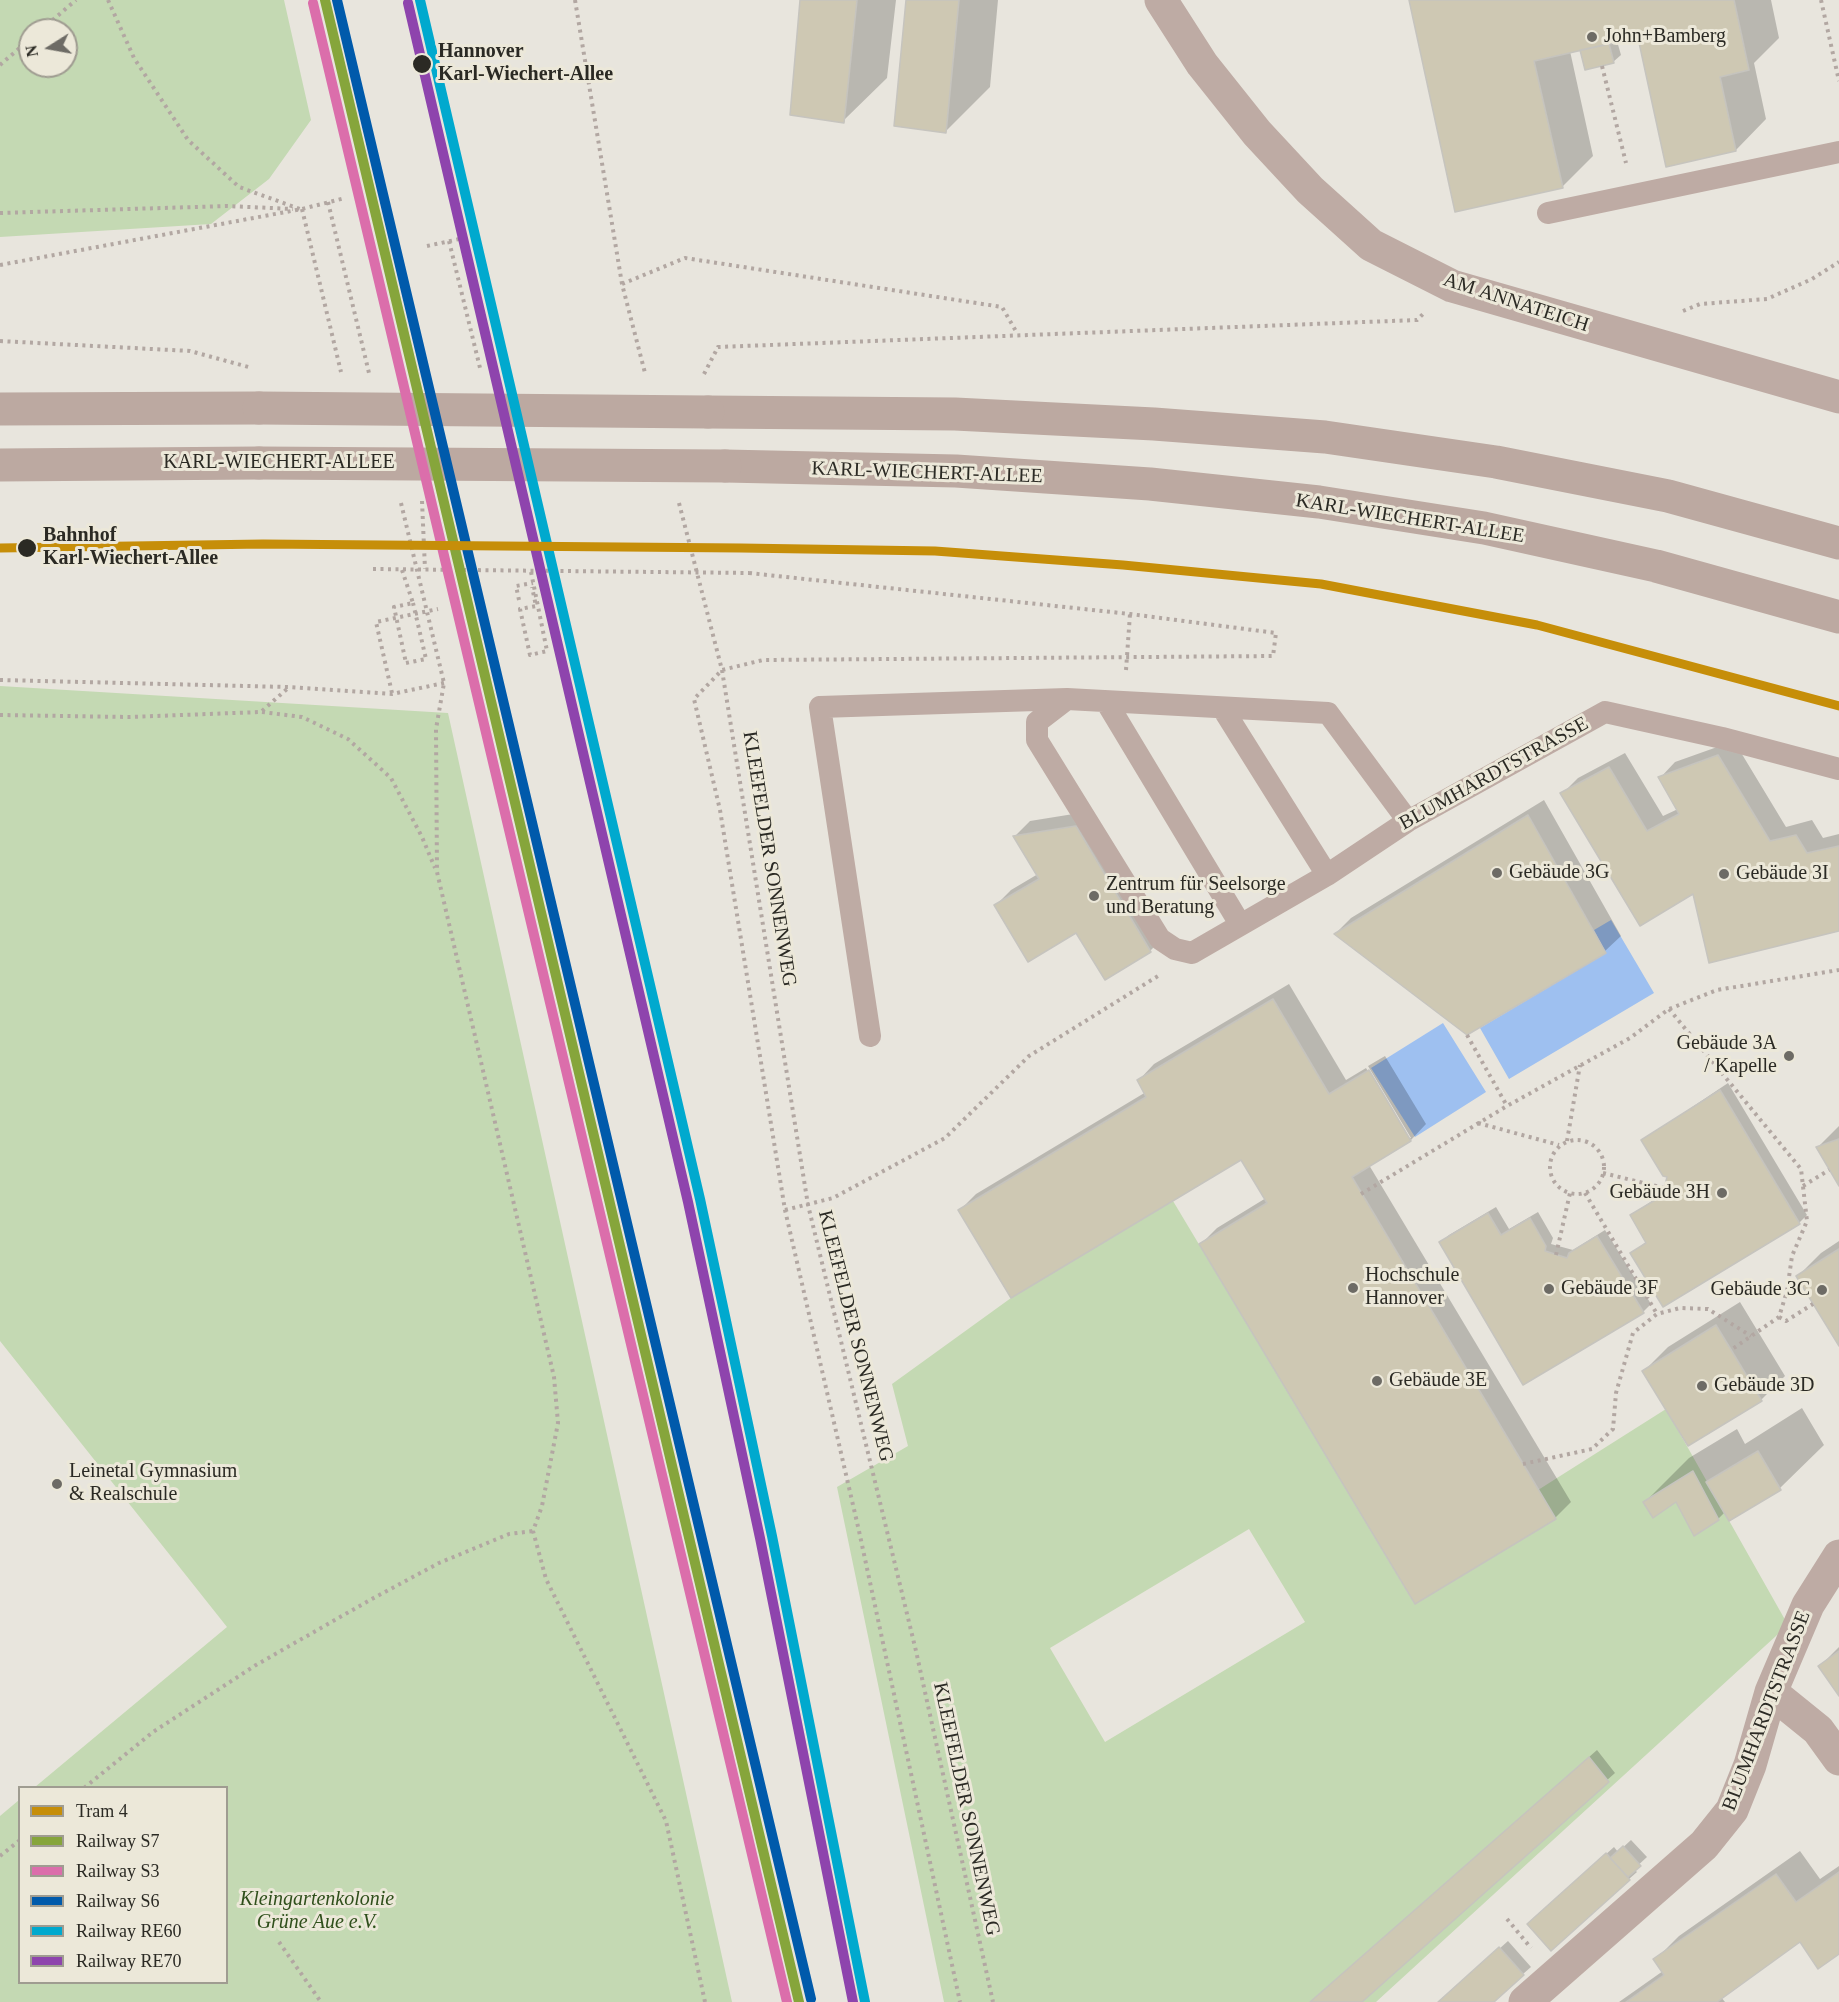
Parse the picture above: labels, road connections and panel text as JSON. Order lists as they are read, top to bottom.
{
  "streets": {
    "main road": ["KARL-WIECHERT-ALLEE"],
    "street": ["AM ANNATEICH", "BLUMHARDTSTRASSE"],
    "path": ["KLEEFELDER SONNENWEG"]
  },
  "parks": ["Kleingartenkolonie Grüne Aue e.V."],
  "places": [
    "John+Bamberg",
    "Hannover Karl-Wiechert-Allee",
    "Bahnhof Karl-Wiechert-Allee",
    "Gebäude 3G",
    "Gebäude 3I",
    "Zentrum für Seelsorge und Beratung",
    "Gebäude 3A / Kapelle",
    "Gebäude 3H",
    "Hochschule Hannover",
    "Gebäude 3F",
    "Gebäude 3C",
    "Gebäude 3E",
    "Gebäude 3D",
    "Leinetal Gymnasium & Realschule"
  ],
  "lines": [
    "rail line S7",
    "rail line S6",
    "rail line RE60",
    "rail line S3",
    "rail line RE70",
    "tram line 4"
  ],
  "legend": [
    "Tram 4",
    "Railway S7",
    "Railway S3",
    "Railway S6",
    "Railway RE60",
    "Railway RE70"
  ],
  "north": "left"
}
